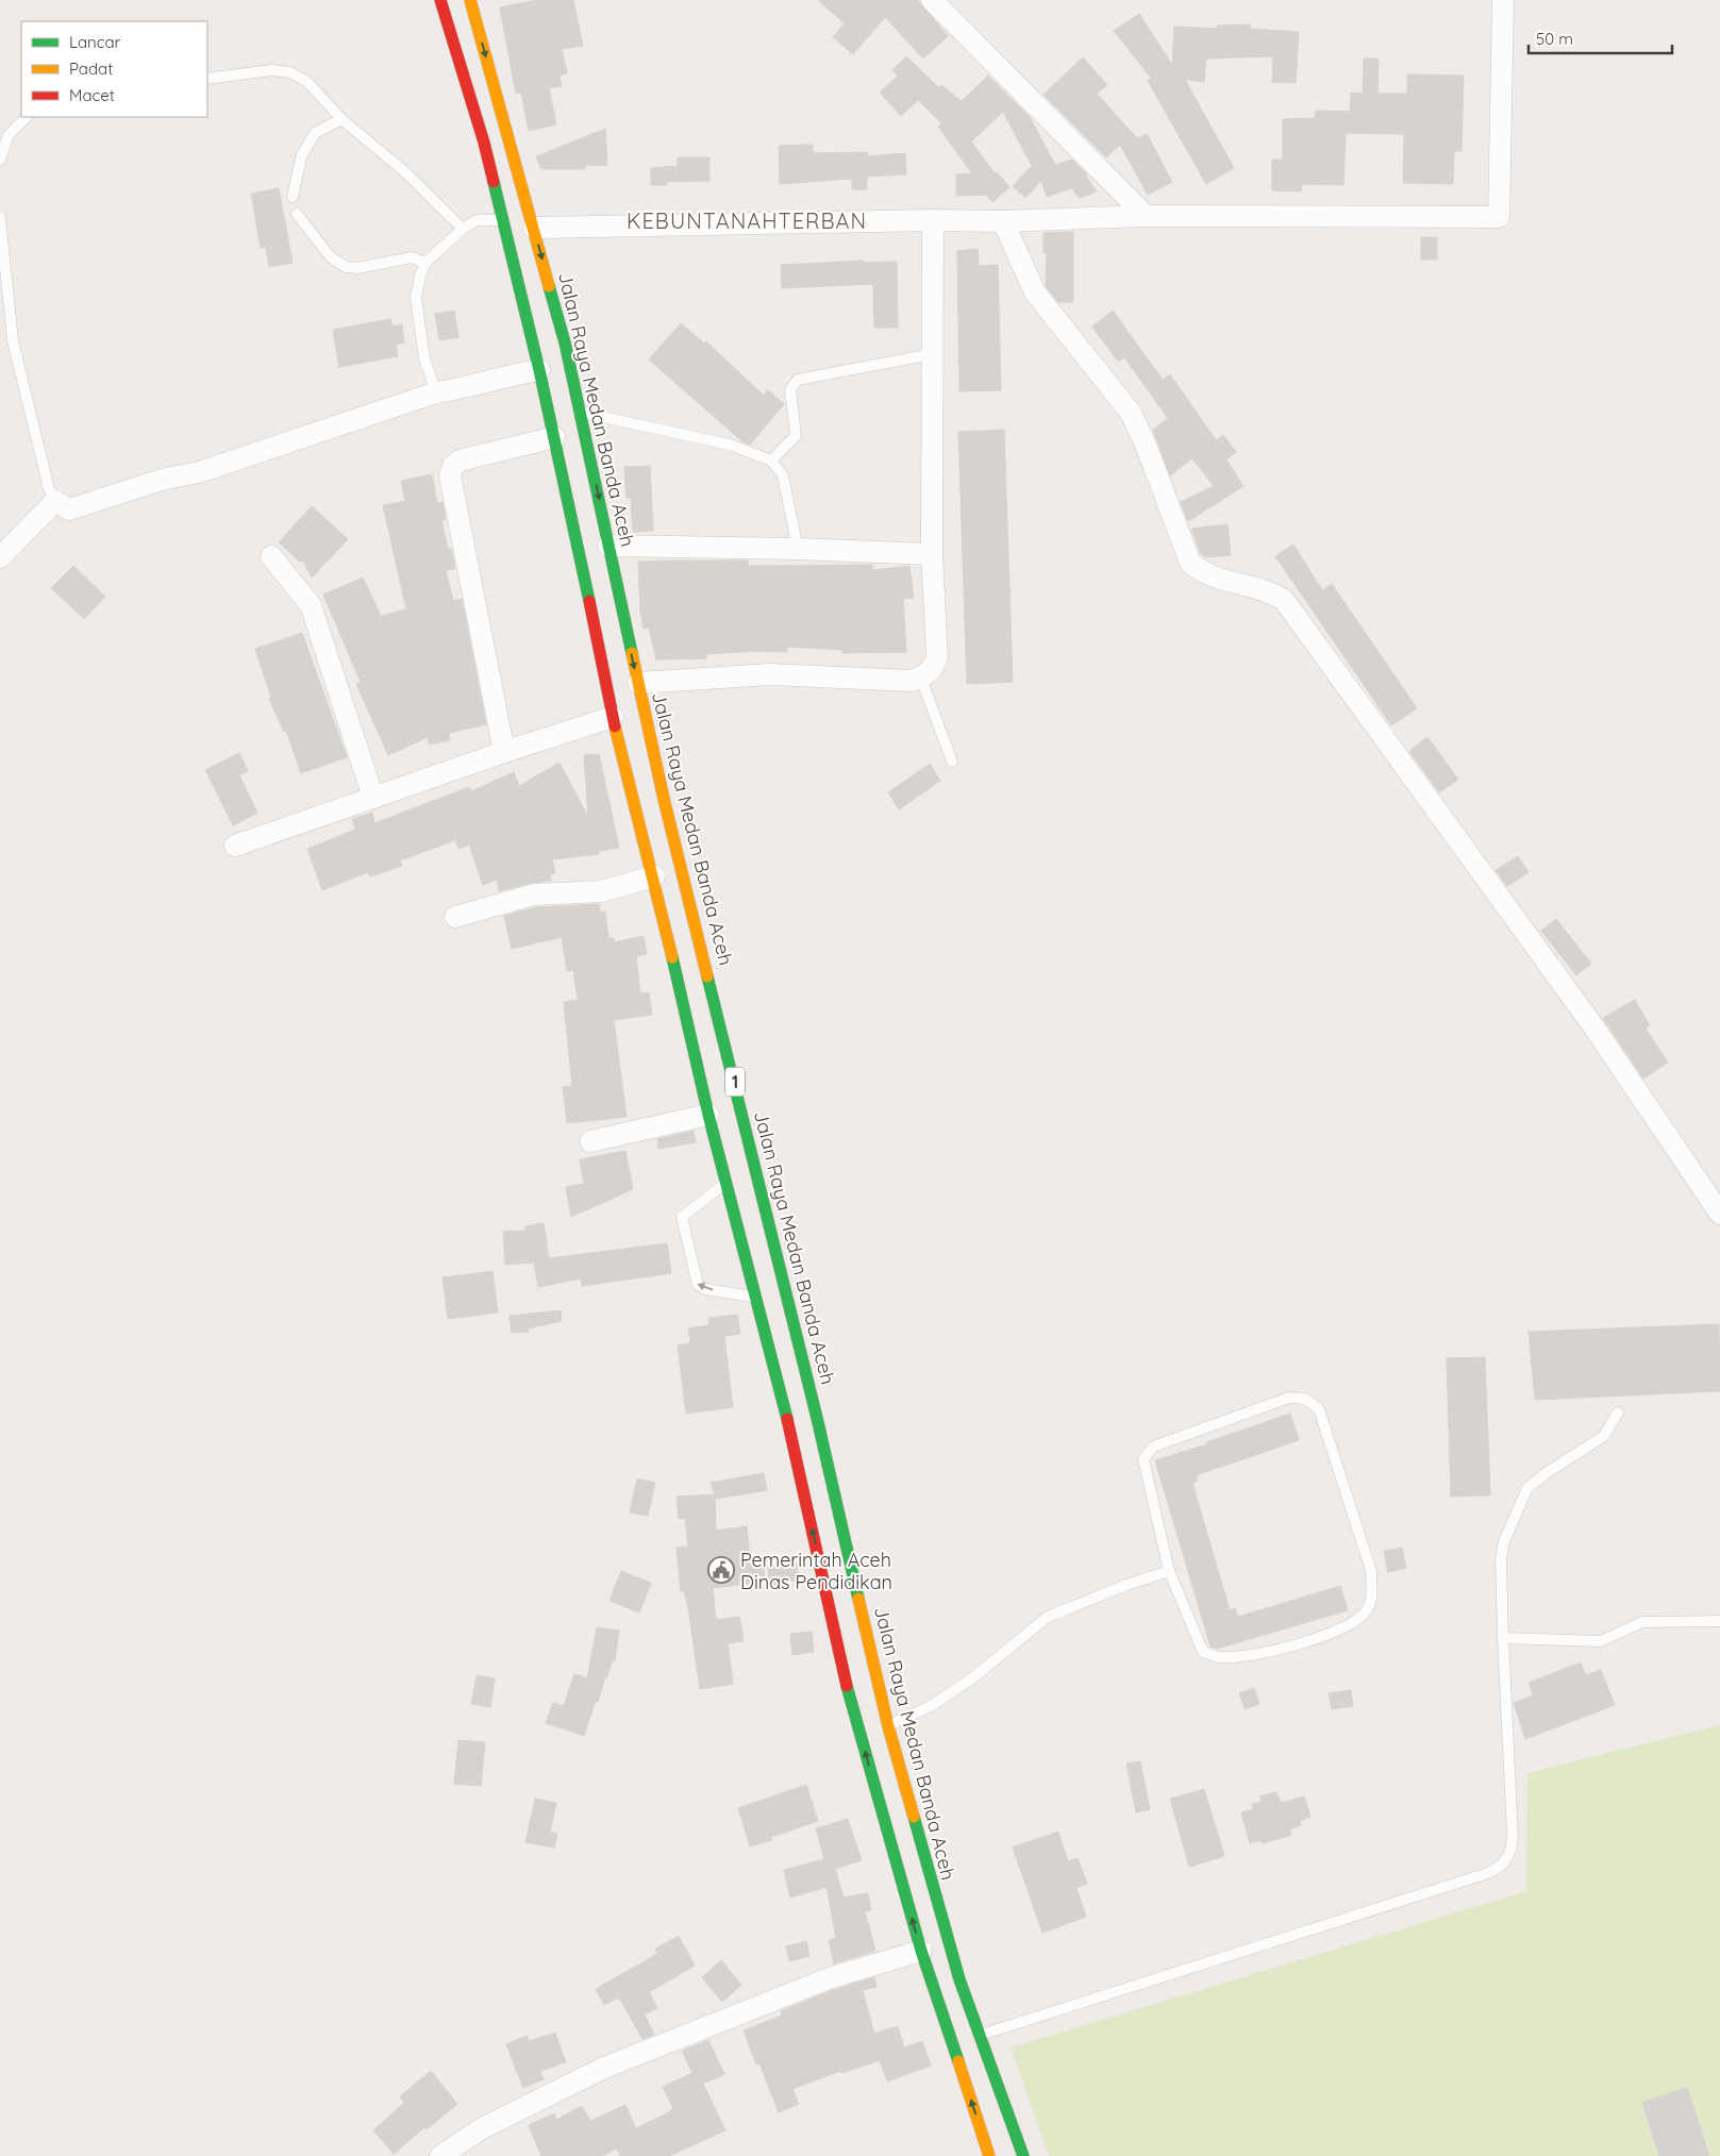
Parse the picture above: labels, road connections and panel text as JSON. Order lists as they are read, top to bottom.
{
  "streets": {
    "highway": ["Jalan Raya Medan Banda Aceh", "1"]
  },
  "districts": ["KEBUNTANAHTERBAN"],
  "places": {
    "public building": ["Pemerintah Aceh Dinas Pendidikan"]
  },
  "legend": ["Lancar", "Padat", "Macet"],
  "scale_bar": "50 m"
}
